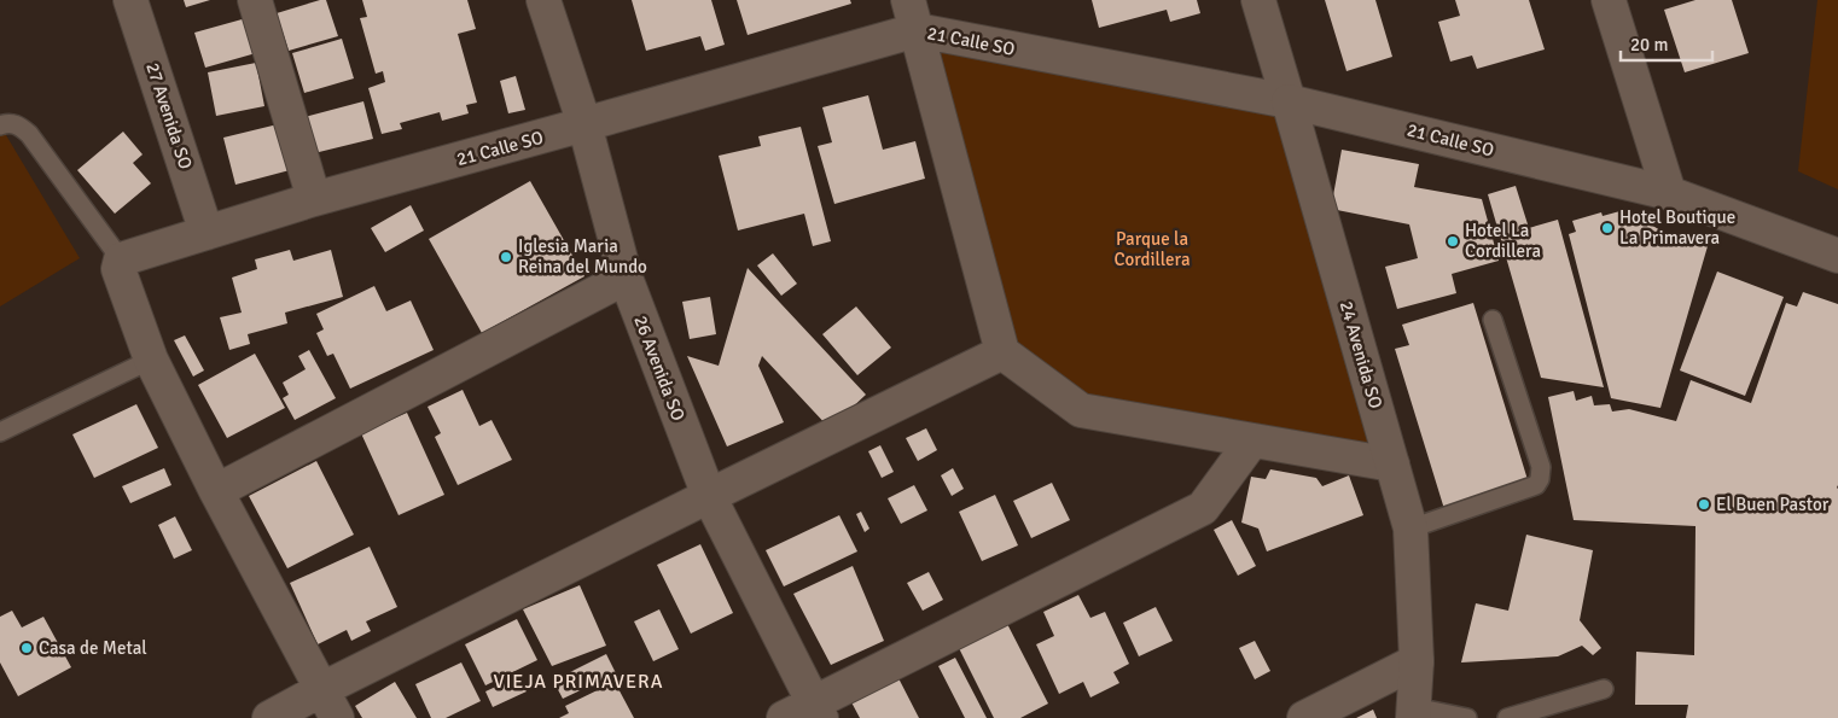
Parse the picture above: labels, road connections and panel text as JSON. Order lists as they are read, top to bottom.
{
  "streets": {
    "street": [
      "21 Calle SO",
      "27 Avenida SO",
      "24 Avenida SO",
      "26 Avenida SO"
    ]
  },
  "crossings": [
    ["21 Calle SO", "27 Avenida SO"],
    ["21 Calle SO", "24 Avenida SO"],
    ["21 Calle SO", "26 Avenida SO"]
  ],
  "districts": ["VIEJA PRIMAVERA"],
  "parks": ["Parque la Cordillera"],
  "places": [
    "Hotel Boutique La Primavera",
    "Hotel La Cordillera",
    "Iglesia Maria Reina del Mundo",
    "El Buen Pastor",
    "Casa de Metal"
  ],
  "scale_bar": "20 m"
}
